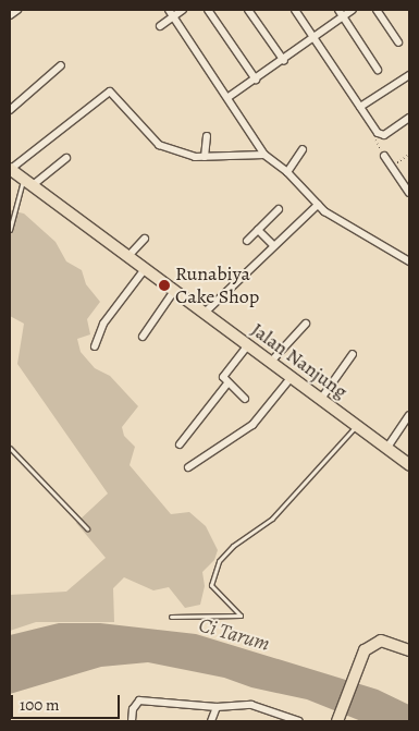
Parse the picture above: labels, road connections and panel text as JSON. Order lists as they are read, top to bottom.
{
  "streets": {
    "main road": ["Jalan Nanjung"]
  },
  "water": ["Ci Tarum"],
  "places": ["Runabiya Cake Shop"],
  "scale_bar": "100 m"
}
